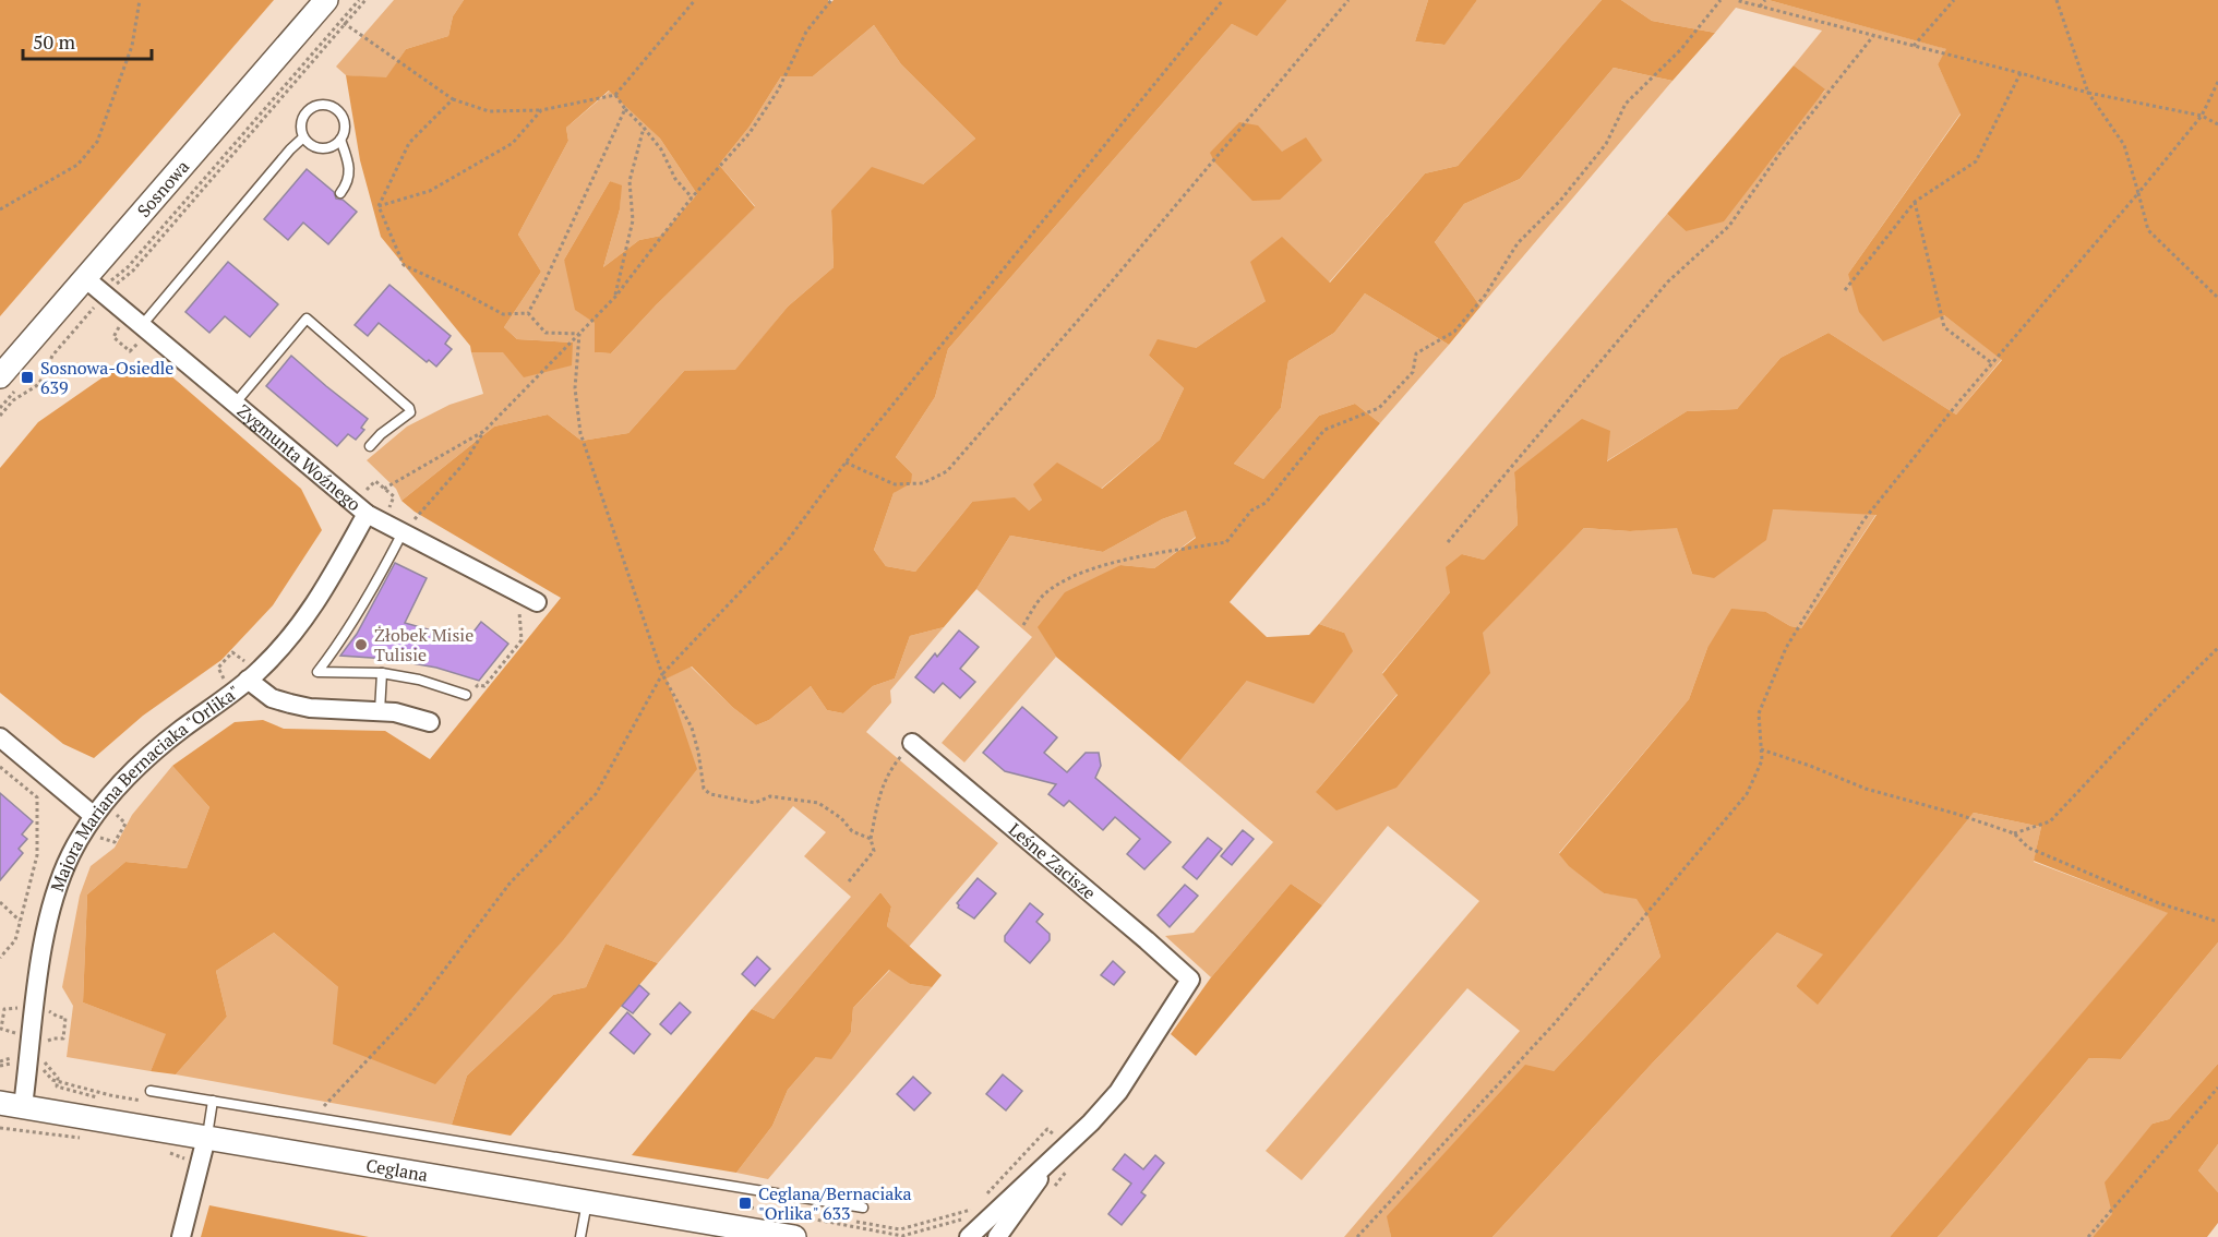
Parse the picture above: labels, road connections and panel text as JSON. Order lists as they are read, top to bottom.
{
  "streets": {
    "street": [
      "Sosnowa",
      "Zygmunta Woźnego",
      "Majora Mariana Bernaciaka \"Orlika\"",
      "Leśne Zacisze",
      "Ceglana"
    ]
  },
  "crossings": [
    ["Sosnowa", "Zygmunta Woźnego"],
    ["Zygmunta Woźnego", "Majora Mariana Bernaciaka \"Orlika\""],
    ["Majora Mariana Bernaciaka \"Orlika\"", "Ceglana"]
  ],
  "places": {
    "transit": ["Sosnowa-Osiedle 639", "Ceglana/Bernaciaka \"Orlika\" 633"],
    "other": ["Żłobek Misie Tulisie"]
  },
  "scale_bar": "50 m"
}
